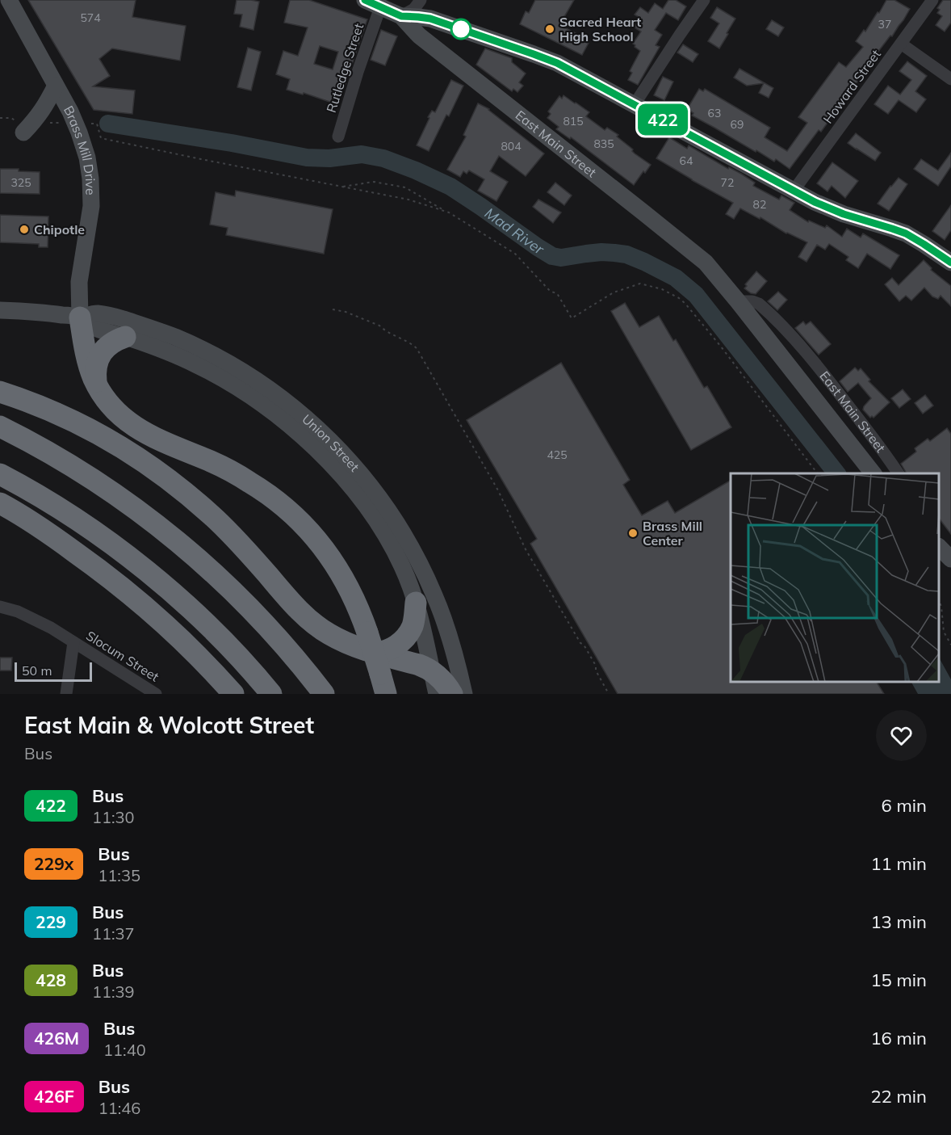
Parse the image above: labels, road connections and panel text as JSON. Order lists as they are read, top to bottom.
{
  "streets": {
    "main road": ["East Main Street", "Brass Mill Drive", "Union Street"],
    "street": ["Rutledge Street", "Howard Street", "Slocum Street"]
  },
  "crossings": [
    ["Rutledge Street", "East Main Street"],
    ["Brass Mill Drive", "Union Street"]
  ],
  "water": ["Mad River"],
  "places": ["Sacred Heart High School", "Chipotle", "Brass Mill Center"],
  "lines": ["bus line 422"],
  "house_numbers": [
    "574",
    "37",
    "63",
    "815",
    "69",
    "835",
    "804",
    "64",
    "325",
    "72",
    "82",
    "425"
  ],
  "scale_bar": "50 m",
  "page": {
    "on_map": "422",
    "scale": "50 m",
    "heading": ["East Main & Wolcott Street", "Bus"],
    "list": [
      {
        "mark": "422",
        "name": "Bus",
        "note": "11:30",
        "value": "6 min"
      },
      {
        "mark": "229x",
        "name": "Bus",
        "note": "11:35",
        "value": "11 min"
      },
      {
        "mark": "229",
        "name": "Bus",
        "note": "11:37",
        "value": "13 min"
      },
      {
        "mark": "428",
        "name": "Bus",
        "note": "11:39",
        "value": "15 min"
      },
      {
        "mark": "426M",
        "name": "Bus",
        "note": "11:40",
        "value": "16 min"
      },
      {
        "mark": "426F",
        "name": "Bus",
        "note": "11:46",
        "value": "22 min"
      }
    ]
  }
}
